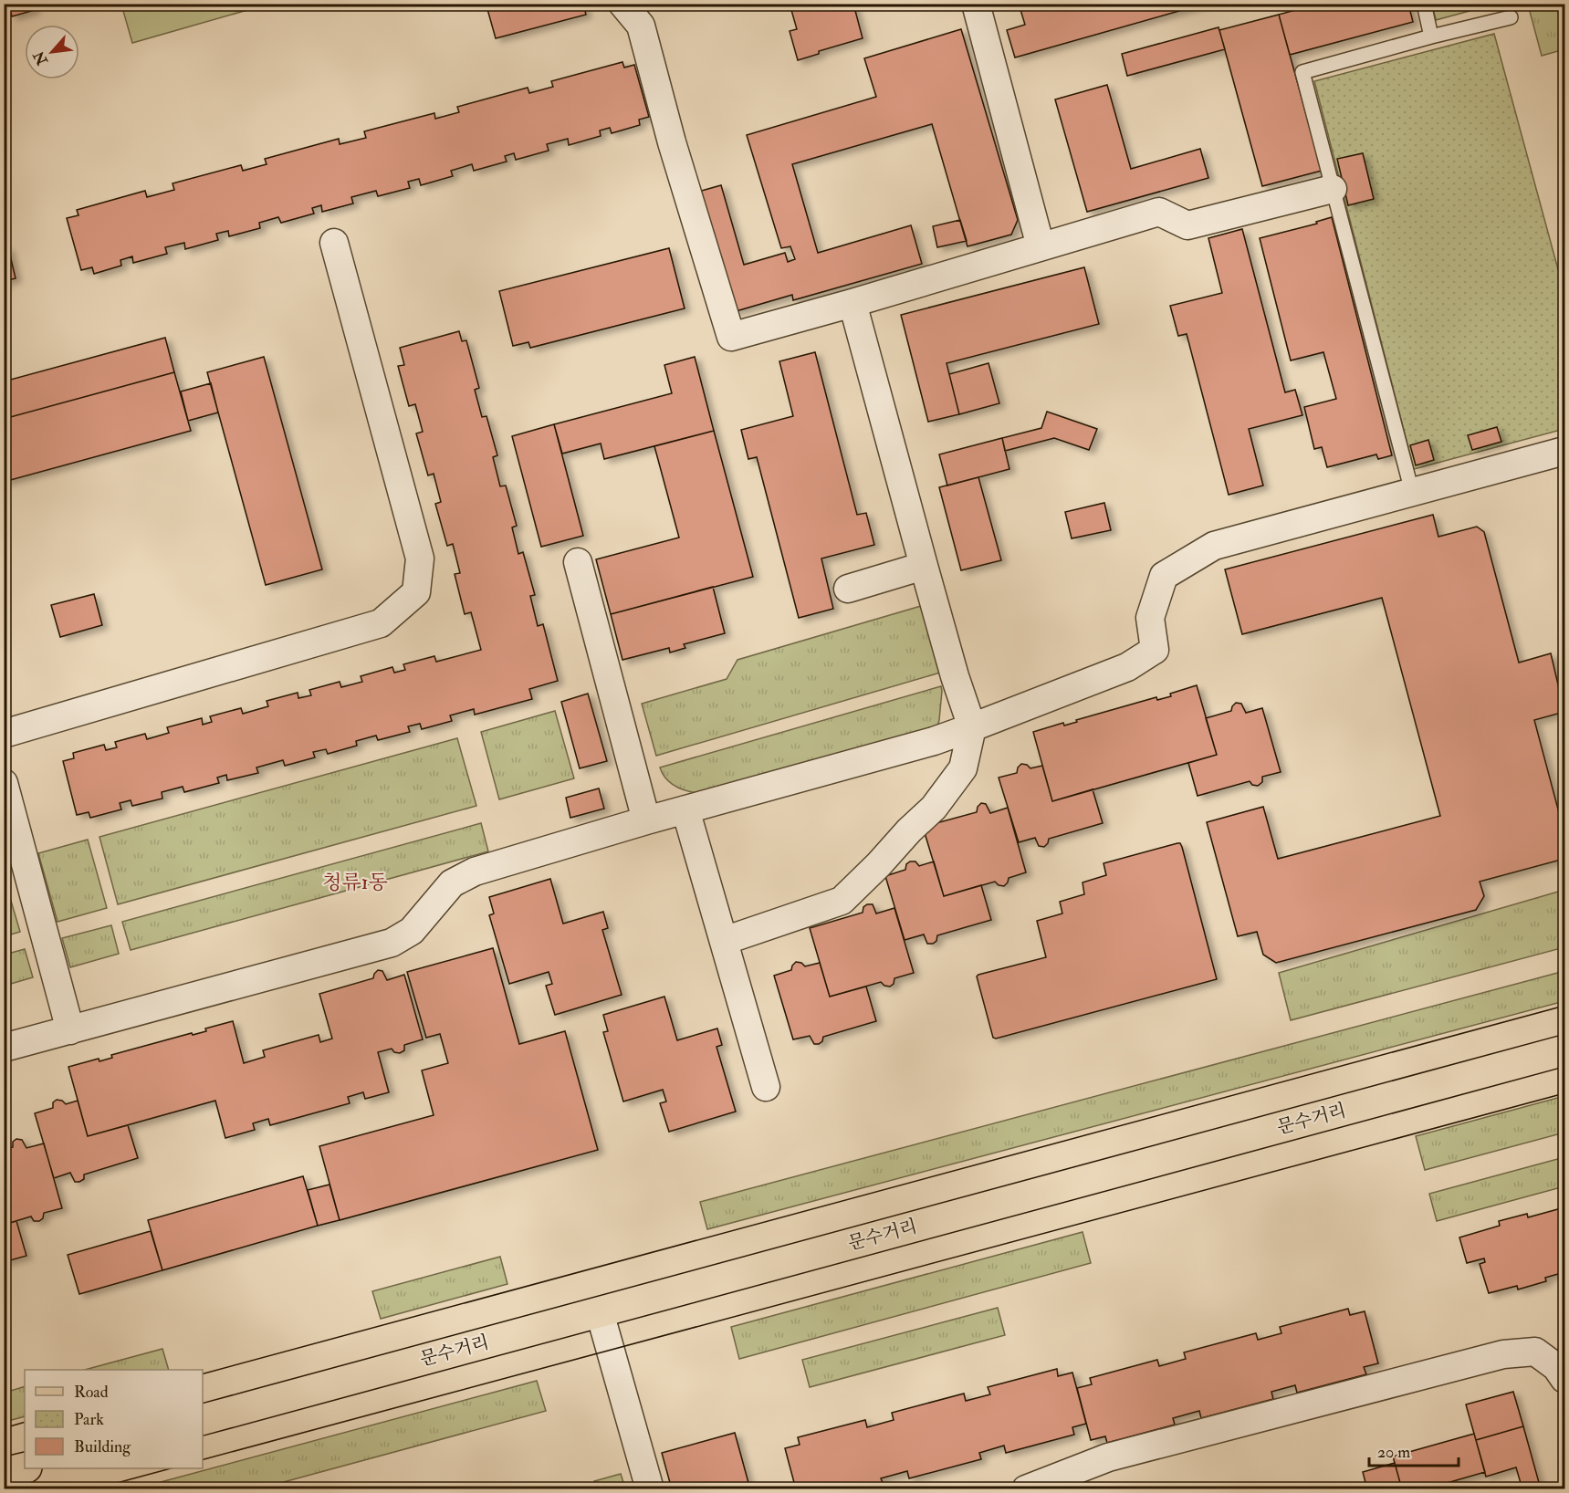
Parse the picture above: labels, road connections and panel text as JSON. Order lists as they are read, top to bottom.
{
  "streets": {
    "main road": ["문수거리"]
  },
  "districts": ["청류1동"],
  "legend": ["Road", "Park", "Building"],
  "scale_bar": "20 m",
  "north": "bottom left"
}
